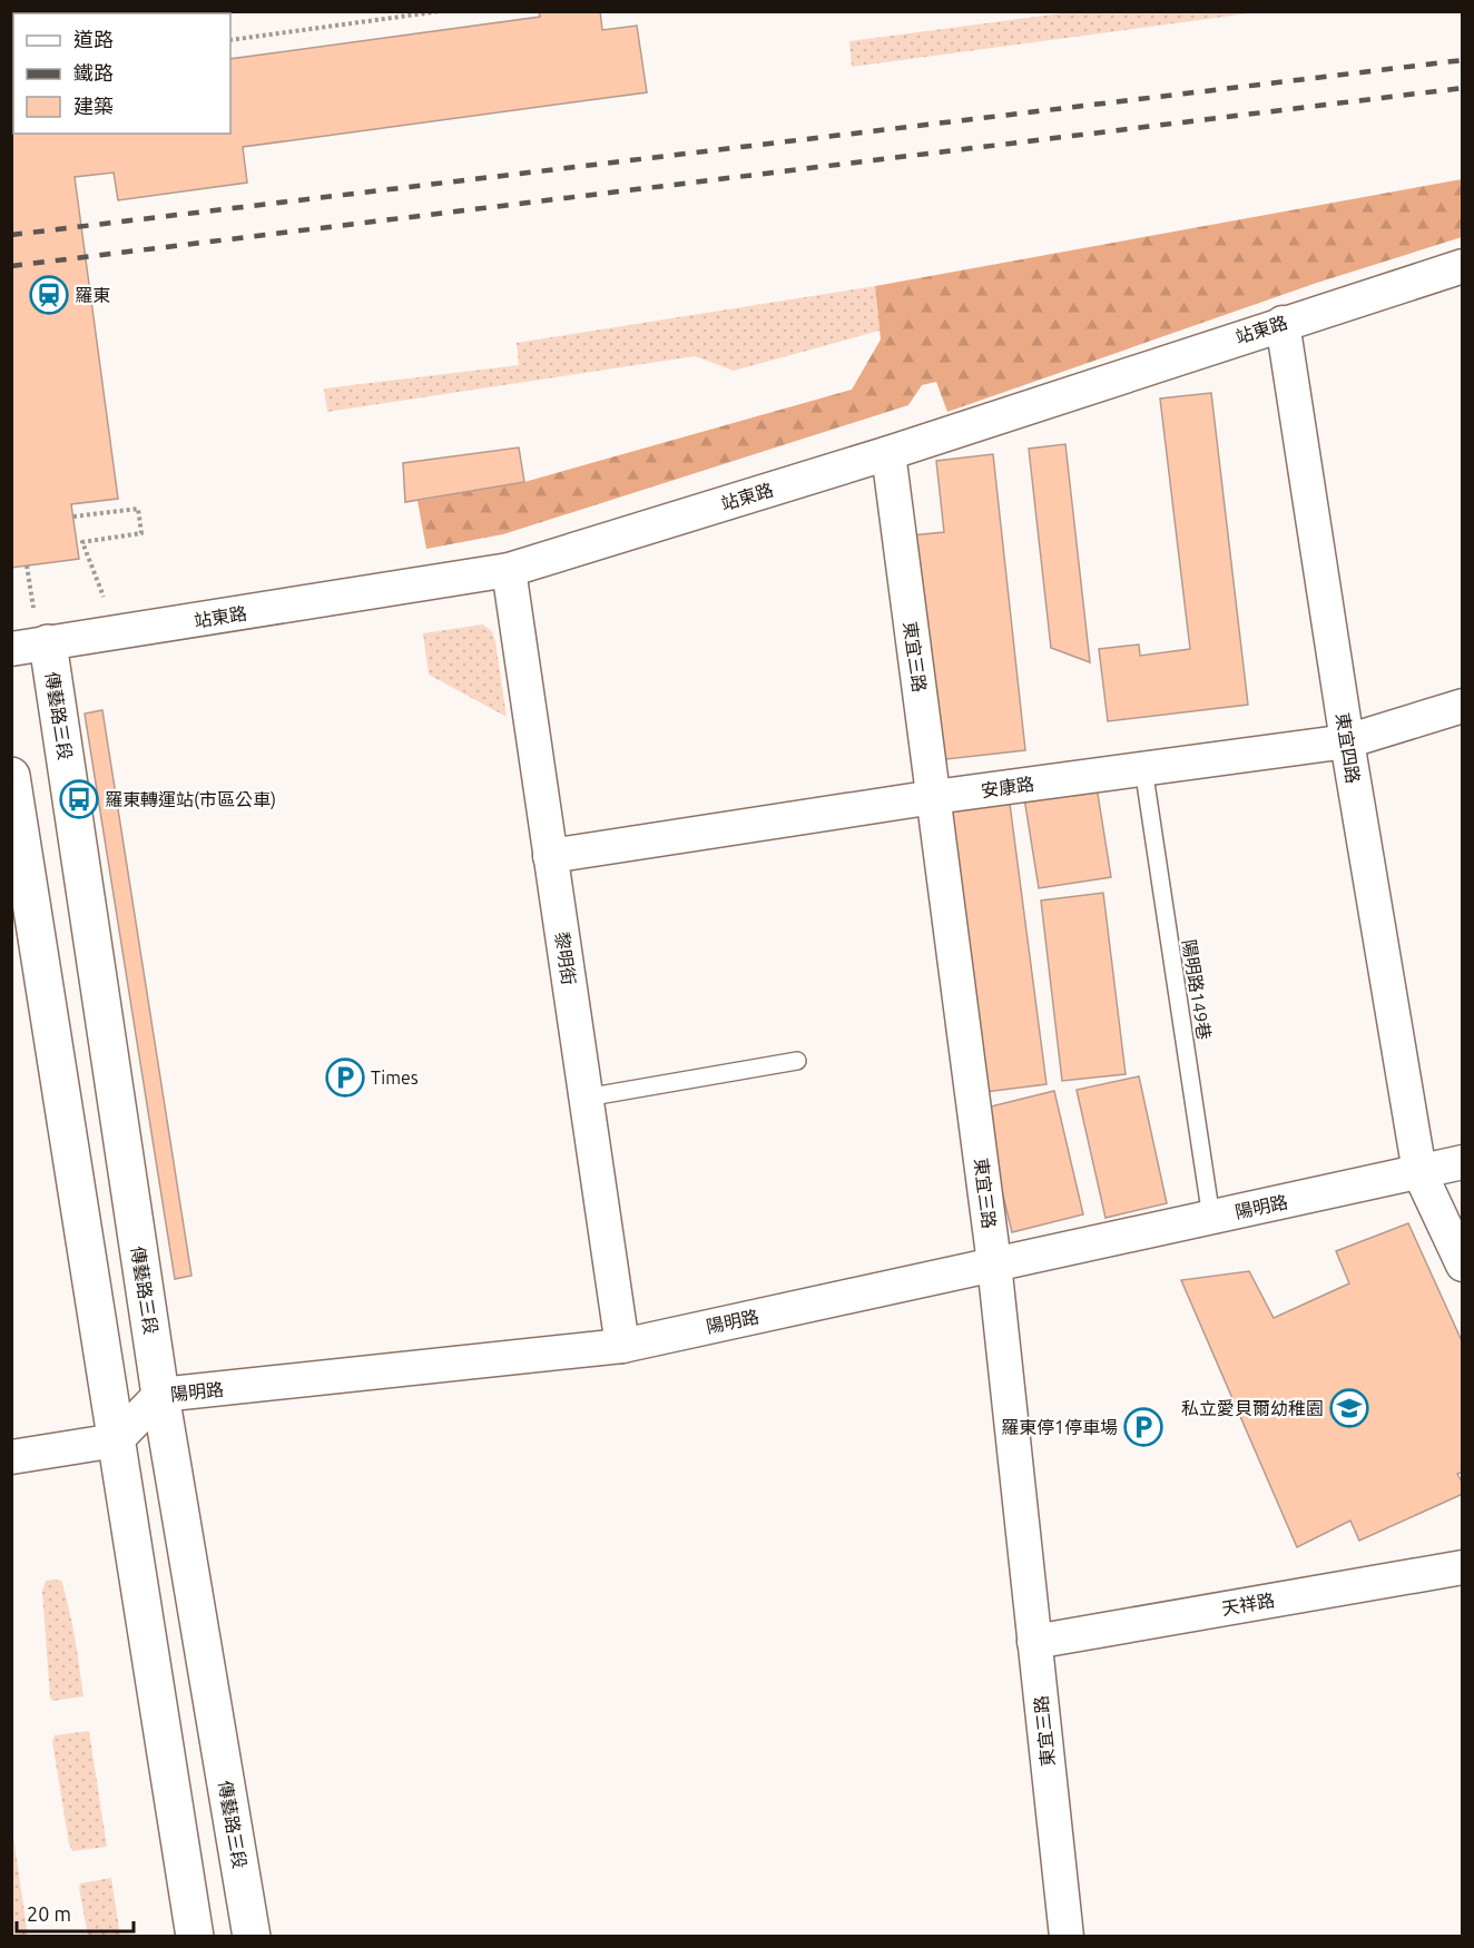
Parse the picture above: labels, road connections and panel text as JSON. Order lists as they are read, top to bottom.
{
  "streets": {
    "street": [
      "站東路",
      "東宜三路",
      "傳藝路三段",
      "東宜四路",
      "安康路",
      "黎明街",
      "陽明路",
      "天祥路"
    ],
    "lane": ["陽明路149巷"]
  },
  "crossings": [
    ["站東路", "東宜三路"],
    ["站東路", "傳藝路三段"],
    ["站東路", "東宜四路"],
    ["站東路", "黎明街"],
    ["東宜三路", "安康路"],
    ["東宜三路", "陽明路"],
    ["東宜三路", "天祥路"],
    ["傳藝路三段", "陽明路"],
    ["東宜四路", "安康路"],
    ["東宜四路", "陽明路"],
    ["安康路", "黎明街"],
    ["安康路", "陽明路149巷"],
    ["黎明街", "陽明路"],
    ["陽明路149巷", "陽明路"]
  ],
  "places": {
    "station": ["羅東"],
    "bus stop": ["羅東轉運站(市區公車)"],
    "parking": ["Times", "羅東停1停車場"],
    "school or university": ["私立愛貝爾幼稚園"]
  },
  "legend": ["道路", "鐵路", "建築"],
  "scale_bar": "20 m"
}
